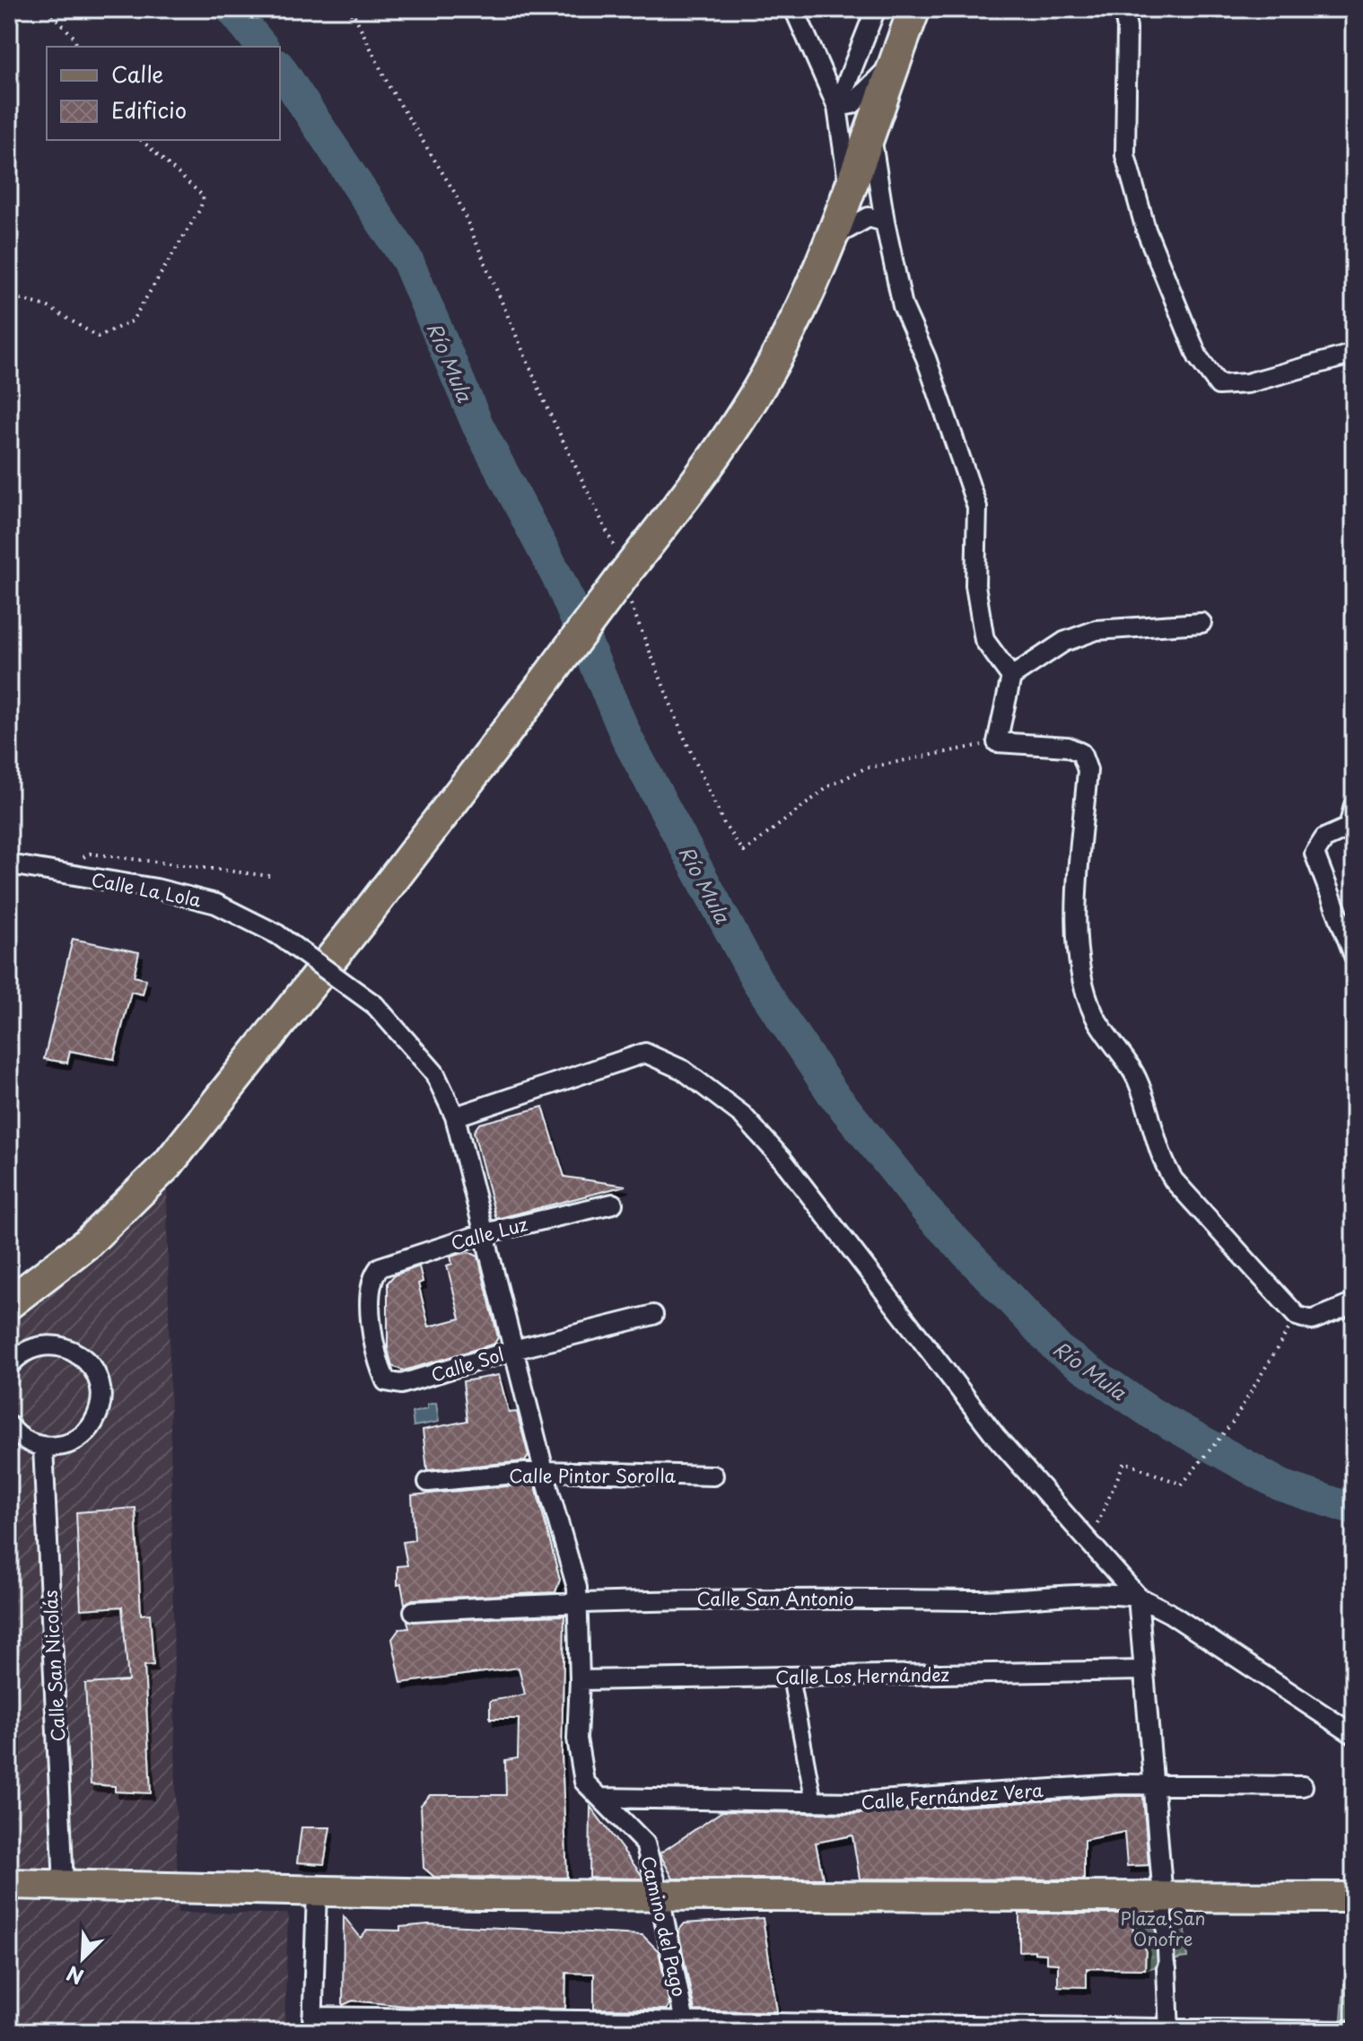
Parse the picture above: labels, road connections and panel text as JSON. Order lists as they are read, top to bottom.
{
  "streets": {
    "street": [
      "Calle La Lola",
      "Calle Luz",
      "Calle Sol",
      "Calle Pintor Sorolla",
      "Calle San Antonio",
      "Calle San Nicolás",
      "Calle Los Hernández",
      "Calle Fernández Vera",
      "Camino del Pago"
    ]
  },
  "crossings": [
    ["Calle La Lola", "Calle Luz"],
    ["Calle La Lola", "Camino del Pago"],
    ["Calle Luz", "Calle Sol"],
    ["Calle Luz", "Camino del Pago"],
    ["Calle Sol", "Camino del Pago"],
    ["Calle Pintor Sorolla", "Camino del Pago"],
    ["Calle San Antonio", "Camino del Pago"],
    ["Calle Los Hernández", "Camino del Pago"],
    ["Calle Fernández Vera", "Camino del Pago"]
  ],
  "water": ["Río Mula"],
  "parks": ["Plaza San Onofre"],
  "legend": ["Calle", "Edificio"],
  "north": "bottom left"
}
